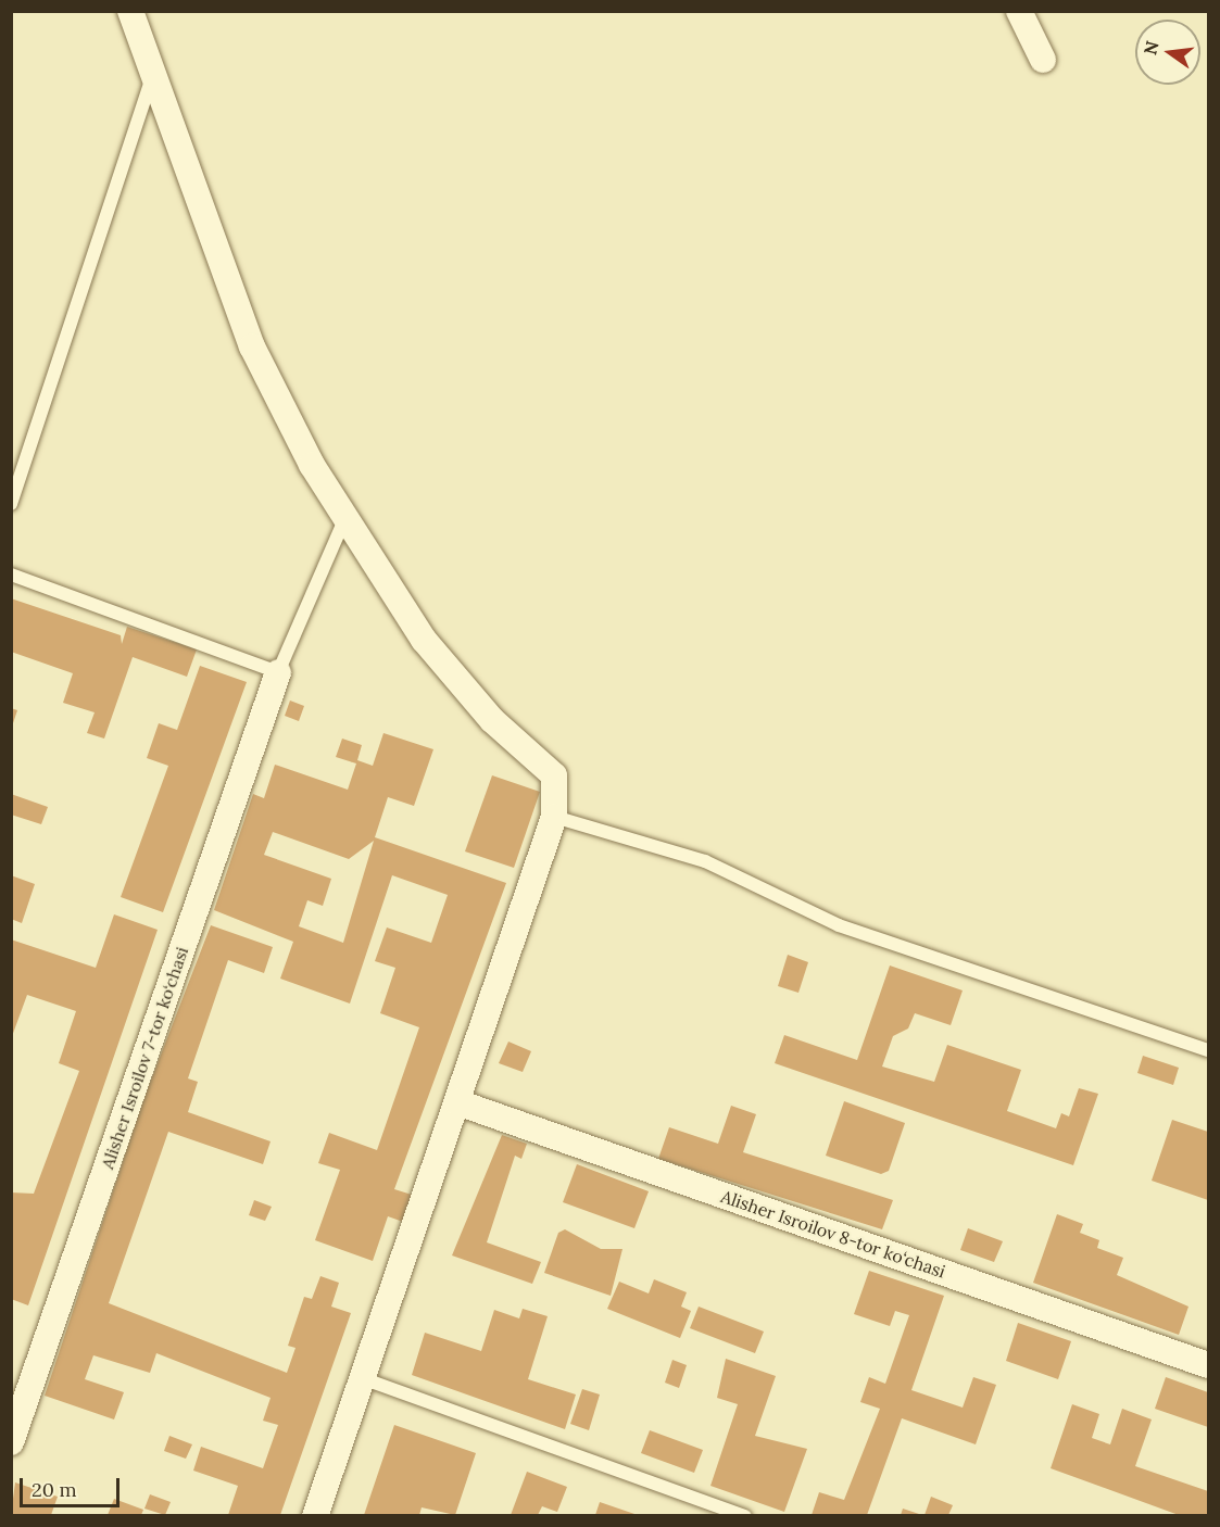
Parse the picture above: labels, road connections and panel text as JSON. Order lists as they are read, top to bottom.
{
  "streets": {
    "street": ["Alisher Isroilov 7-tor ko‘chasi", "Alisher Isroilov 8-tor ko‘chasi"]
  },
  "scale_bar": "20 m",
  "north": "left"
}
